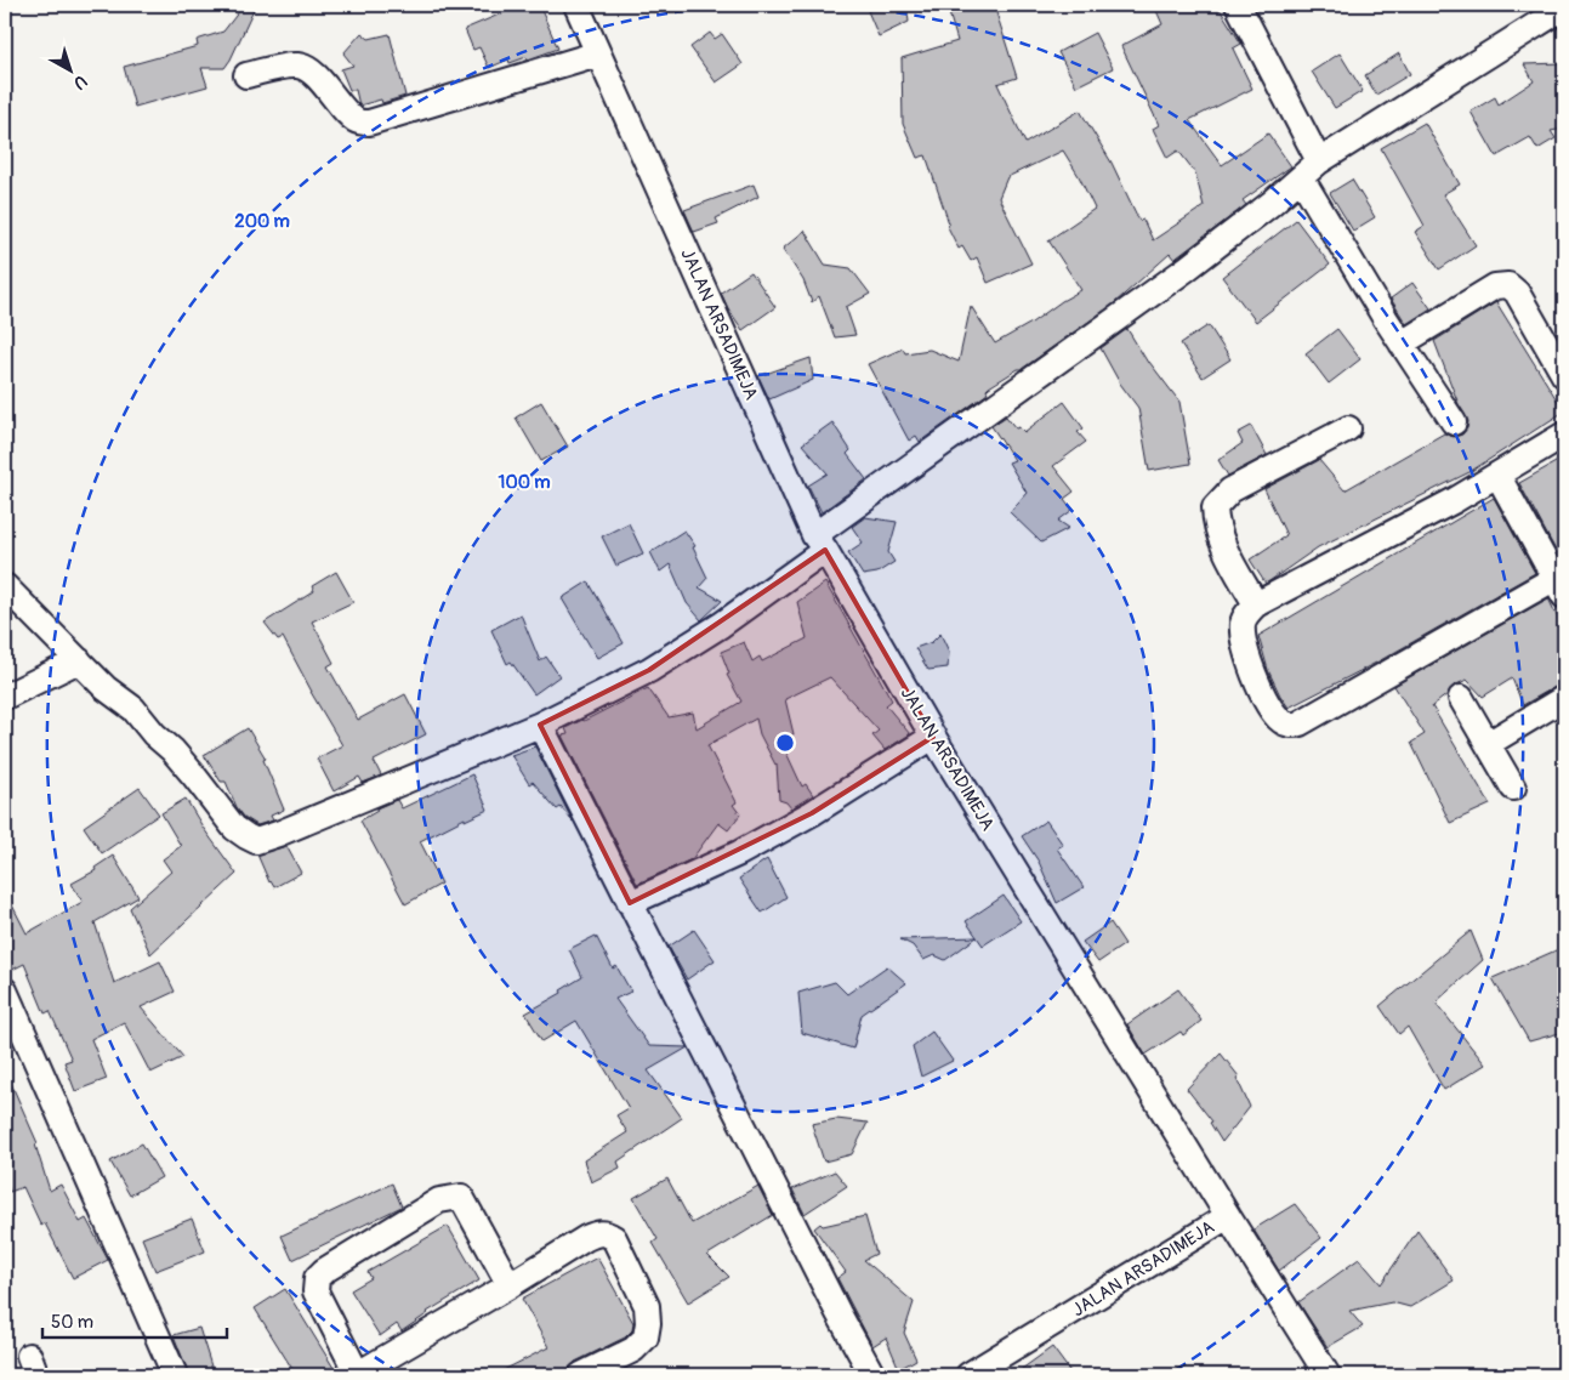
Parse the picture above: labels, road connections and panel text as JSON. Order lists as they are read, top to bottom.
{
  "streets": {
    "street": ["JALAN ARSADIMEJA"]
  },
  "scale_bar": "50 m",
  "north": "bottom right",
  "rings": ["200 m", "100 m"]
}
